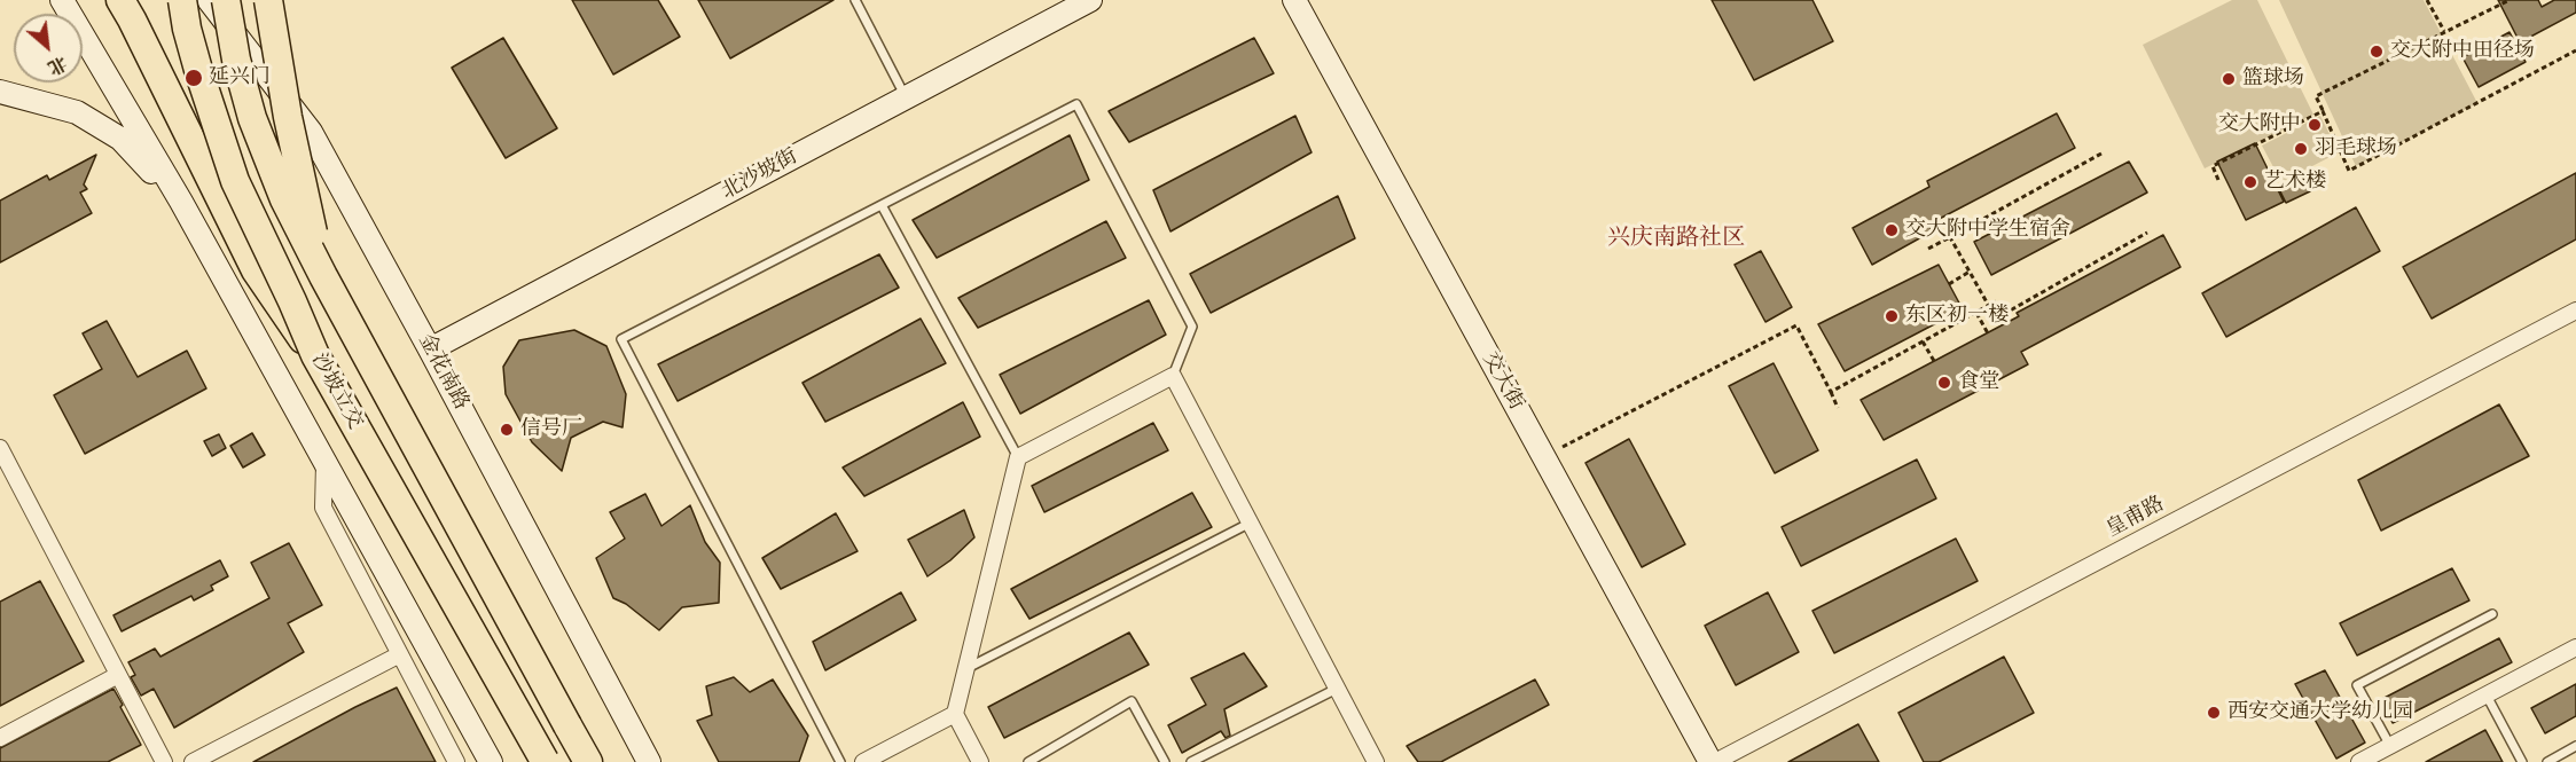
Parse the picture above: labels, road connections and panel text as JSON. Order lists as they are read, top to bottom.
{
  "streets": {
    "highway": ["沙坡立交"],
    "main road": ["北沙坡街", "金花南路", "交大街"],
    "street": ["皇甫路"]
  },
  "crossings": [
    ["北沙坡街", "金花南路"],
    ["交大街", "皇甫路"]
  ],
  "districts": ["兴庆南路社区"],
  "places": [
    "交大附中田径场",
    "延兴门",
    "篮球场",
    "交大附中",
    "羽毛球场",
    "艺术楼",
    "交大附中学生宿舍",
    "东区初一楼",
    "食堂",
    "信号厂",
    "西安交通大学幼儿园"
  ],
  "north": "bottom right"
}
